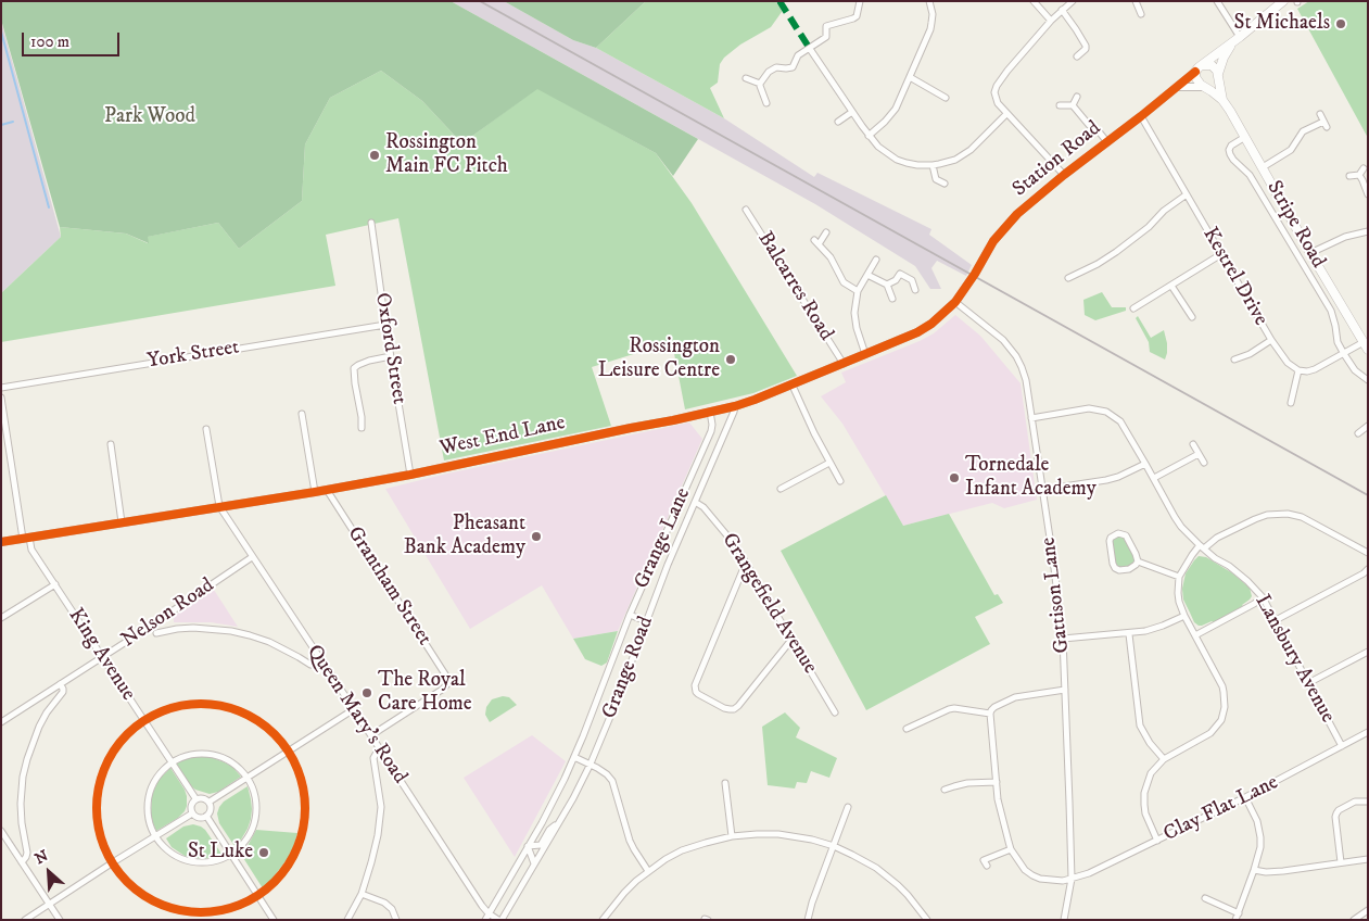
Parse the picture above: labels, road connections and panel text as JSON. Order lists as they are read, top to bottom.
{
  "streets": {
    "main road": ["Stripe Road"],
    "street": [
      "Station Road",
      "Kestrel Drive",
      "Balcarres Road",
      "Oxford Street",
      "York Street",
      "West End Lane",
      "Grange Lane",
      "Grantham Street",
      "Gattison Lane",
      "Grangefield Avenue",
      "Nelson Road",
      "King Avenue",
      "Lansbury Avenue",
      "Grange Road",
      "Queen Mary's Road",
      "Clay Flat Lane"
    ]
  },
  "crossings": [
    ["Station Road", "Kestrel Drive"],
    ["Station Road", "West End Lane"],
    ["Balcarres Road", "West End Lane"],
    ["Oxford Street", "York Street"],
    ["Oxford Street", "West End Lane"],
    ["West End Lane", "Grange Lane"],
    ["West End Lane", "Grantham Street"],
    ["West End Lane", "Gattison Lane"],
    ["West End Lane", "King Avenue"],
    ["West End Lane", "Grange Road"],
    ["West End Lane", "Queen Mary's Road"],
    ["Grange Lane", "Grange Road"],
    ["Grange Lane", "Queen Mary's Road"],
    ["Grantham Street", "Queen Mary's Road"],
    ["Gattison Lane", "Lansbury Avenue"],
    ["Gattison Lane", "Clay Flat Lane"],
    ["Grangefield Avenue", "Grange Road"],
    ["Nelson Road", "King Avenue"],
    ["Nelson Road", "Queen Mary's Road"],
    ["Lansbury Avenue", "Clay Flat Lane"],
    ["Grange Road", "Queen Mary's Road"]
  ],
  "parks": ["Park Wood"],
  "places": [
    "St Michaels",
    "Rossington Main FC Pitch",
    "Rossington Leisure Centre",
    "Tornedale Infant Academy",
    "Pheasant Bank Academy",
    "The Royal Care Home",
    "St Luke"
  ],
  "scale_bar": "100 m",
  "north": "top left"
}
